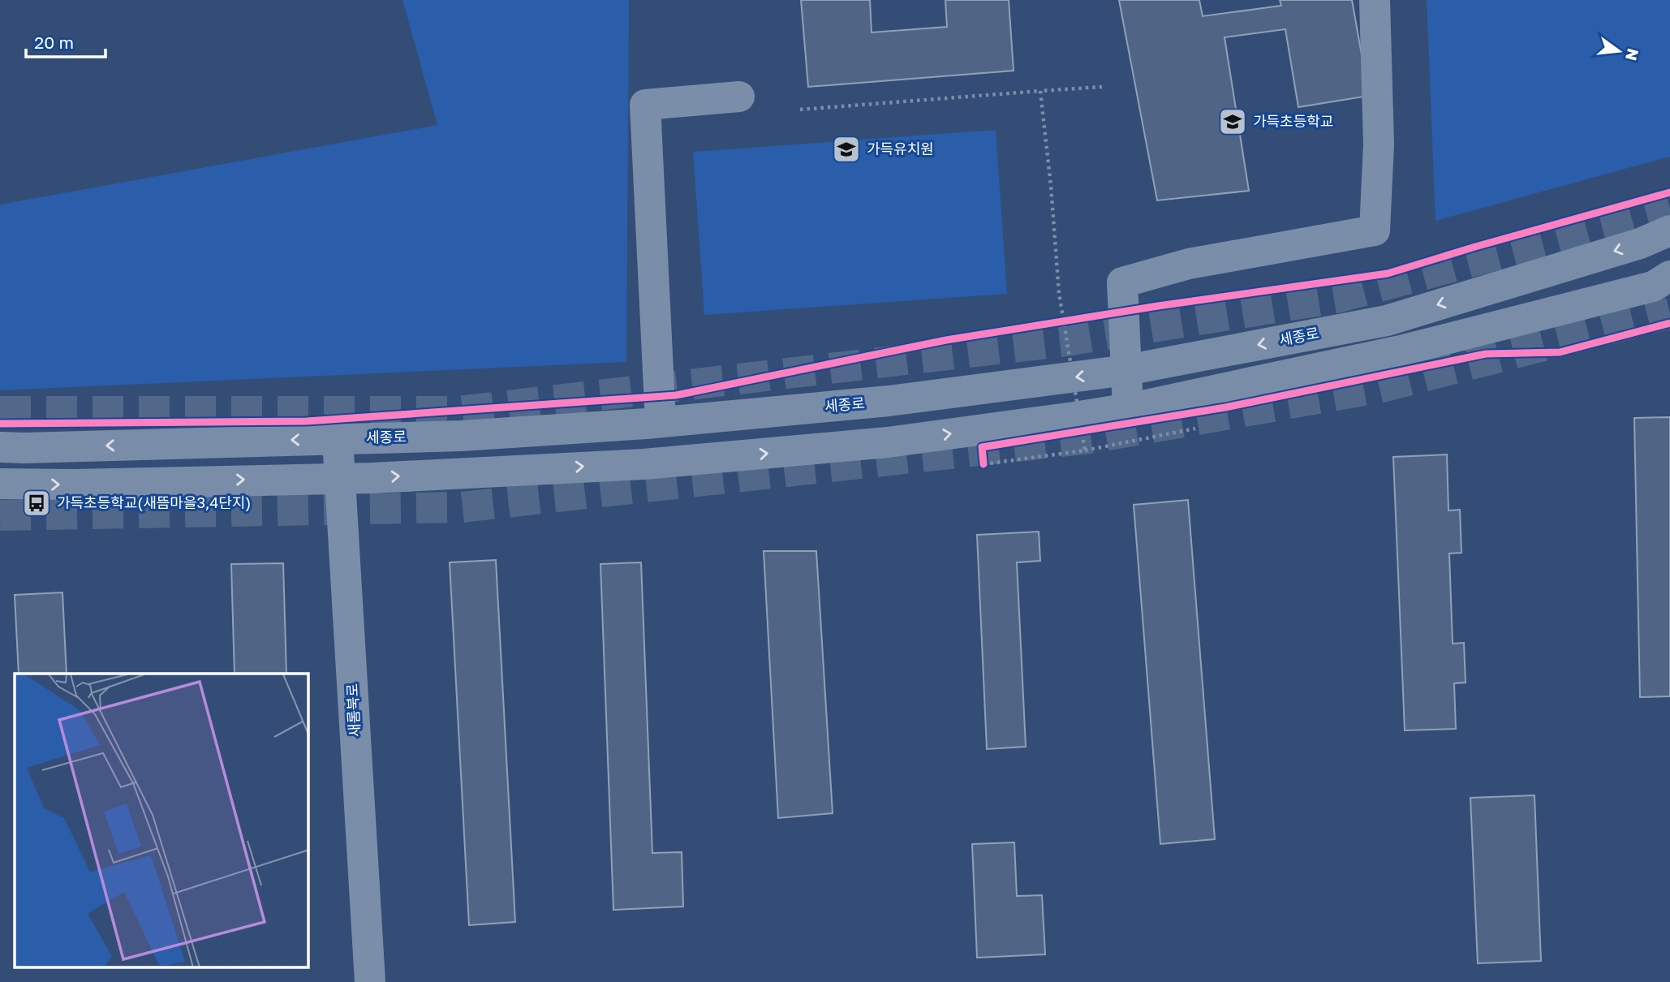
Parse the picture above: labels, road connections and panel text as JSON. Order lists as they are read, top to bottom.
{
  "streets": {
    "main road": ["세종로"],
    "street": ["새롬북로"]
  },
  "crossings": [
    ["세종로", "새롬북로"]
  ],
  "places": {
    "school or university": ["가득초등학교", "가득유치원"],
    "bus stop": ["가득초등학교(새뜸마을3,4단지)"]
  },
  "scale_bar": "20 m",
  "north": "right"
}
